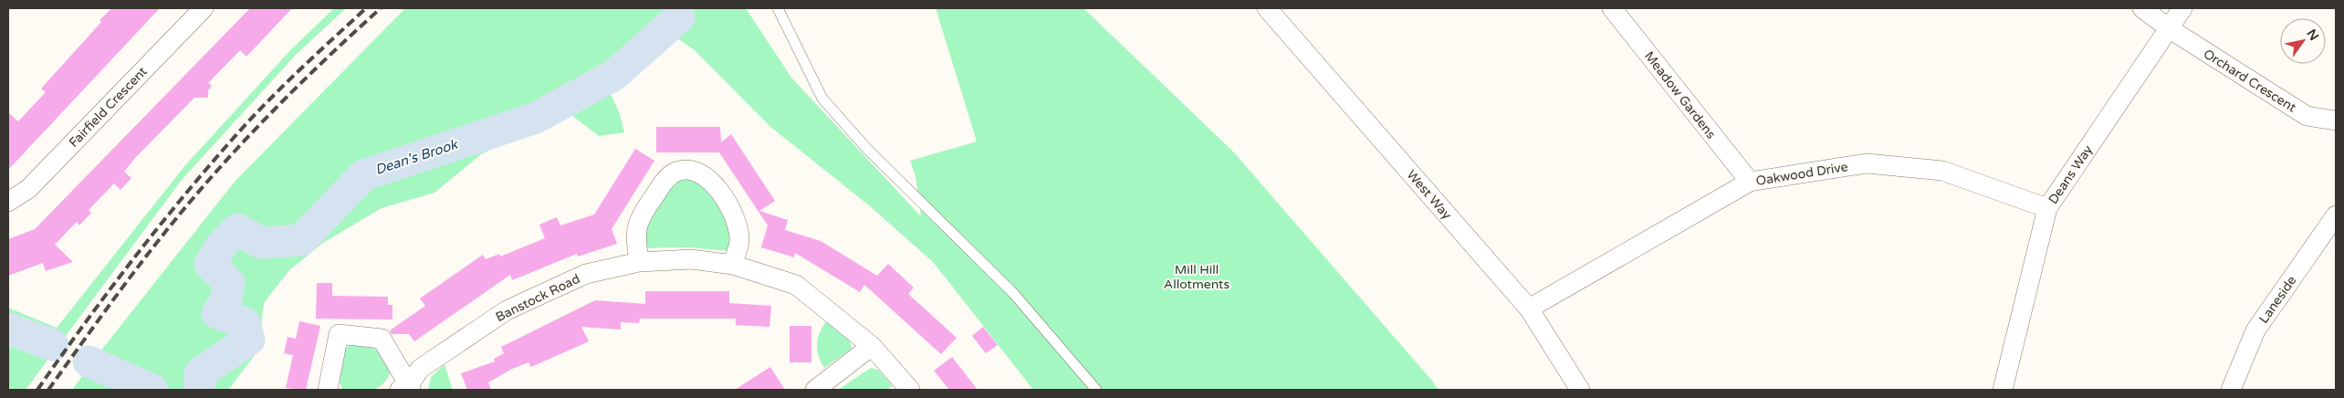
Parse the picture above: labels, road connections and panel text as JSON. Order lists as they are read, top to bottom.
{
  "streets": {
    "street": [
      "Orchard Crescent",
      "Meadow Gardens",
      "Fairfield Crescent",
      "Oakwood Drive",
      "Deans Way",
      "West Way",
      "Banstock Road",
      "Laneside"
    ]
  },
  "crossings": [
    ["Orchard Crescent", "Deans Way"],
    ["Meadow Gardens", "Oakwood Drive"],
    ["Oakwood Drive", "Deans Way"],
    ["Oakwood Drive", "West Way"]
  ],
  "water": ["Dean's Brook"],
  "parks": ["Mill Hill Allotments"],
  "north": "top right"
}
